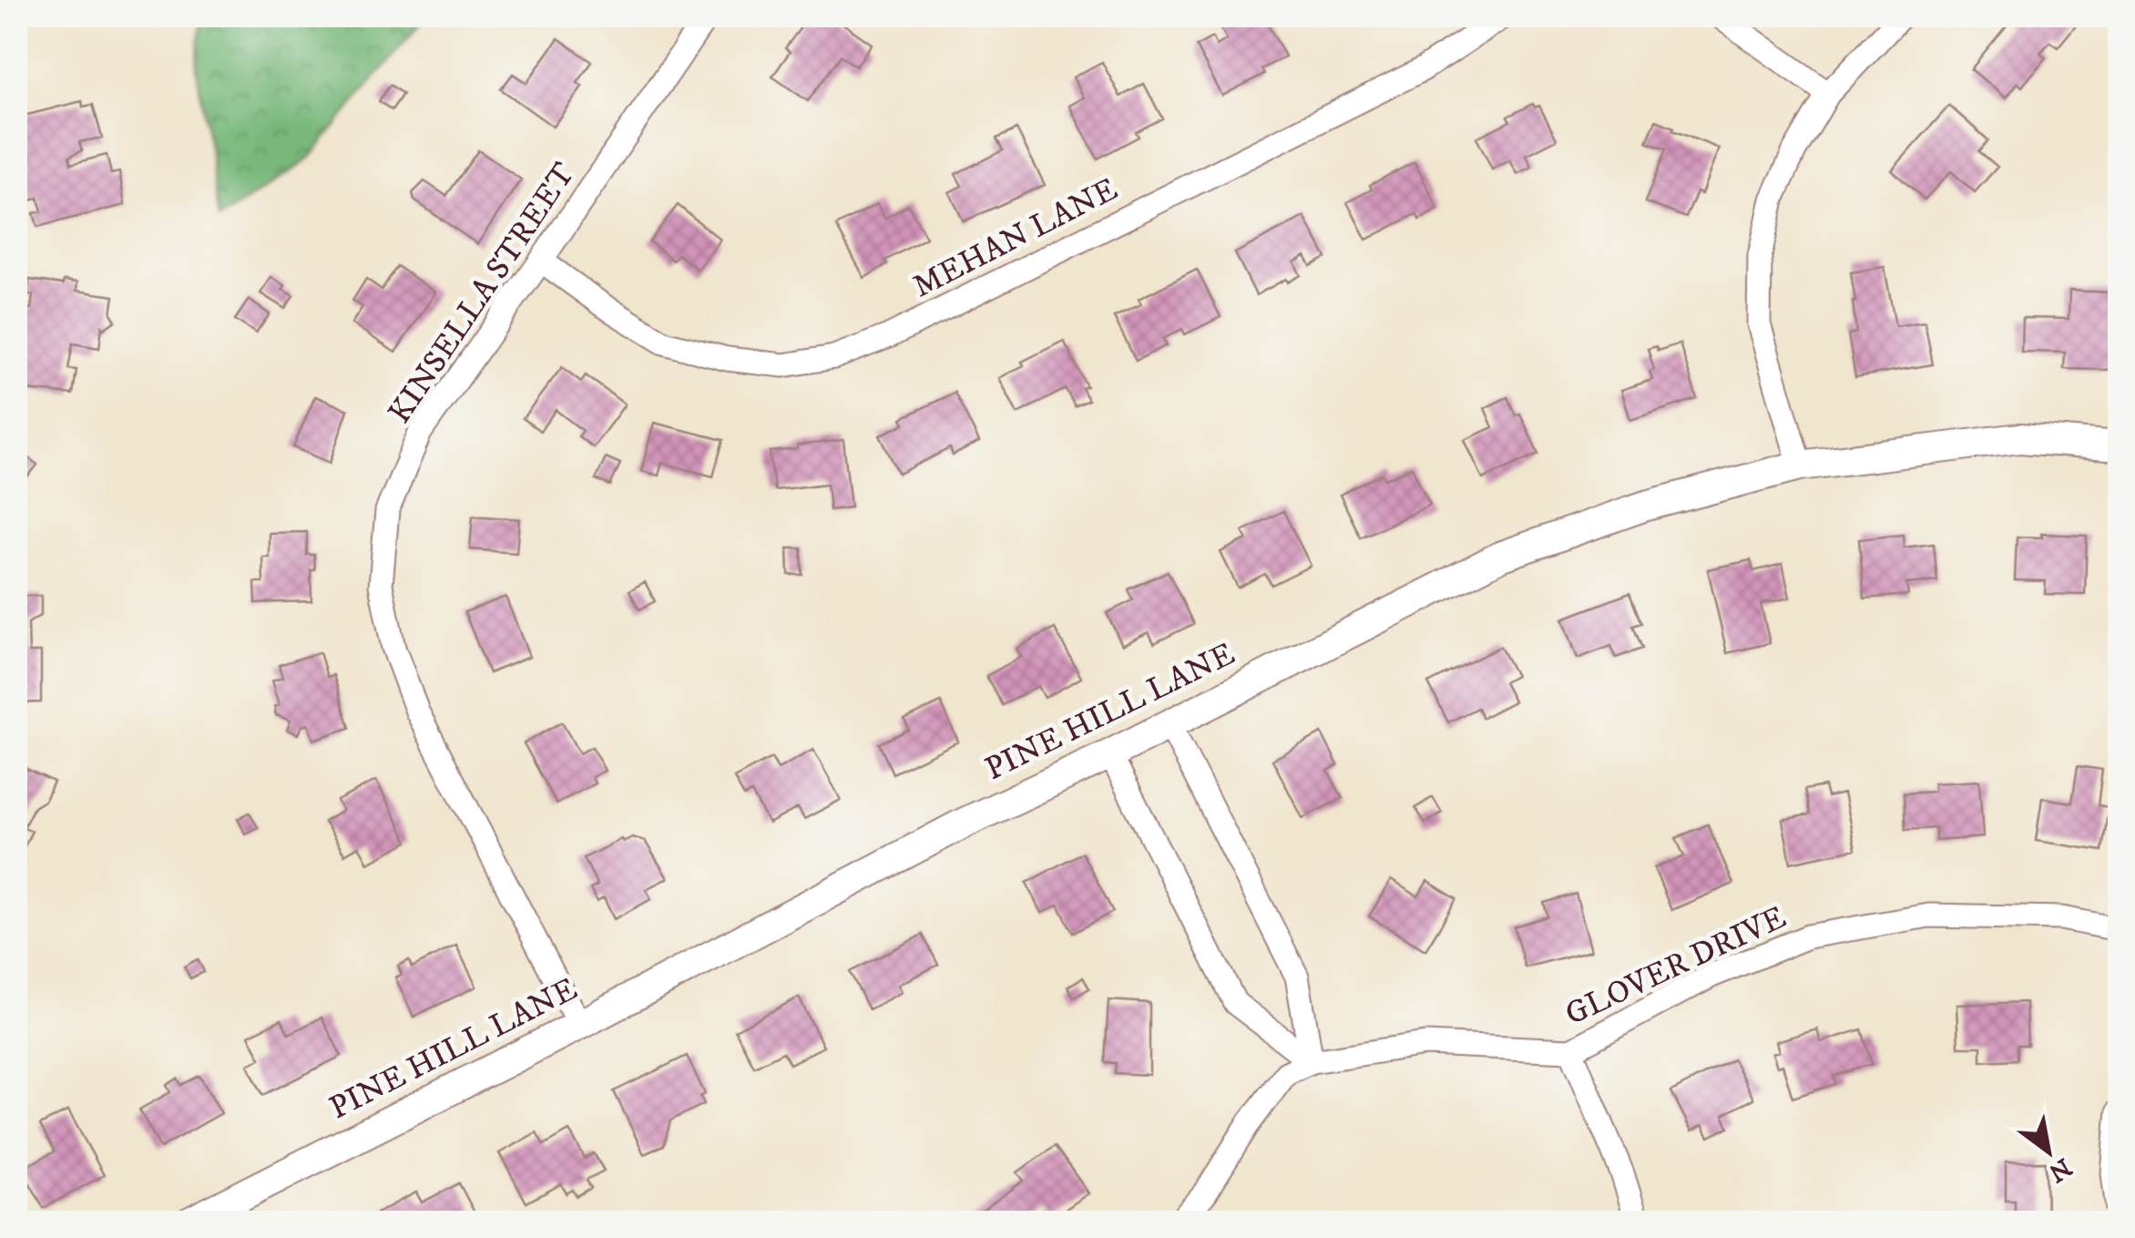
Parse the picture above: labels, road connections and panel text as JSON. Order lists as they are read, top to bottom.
{
  "streets": {
    "street": [
      "MEHAN LANE",
      "KINSELLA STREET",
      "PINE HILL LANE",
      "GLOVER DRIVE"
    ]
  },
  "crossings": [
    ["MEHAN LANE", "KINSELLA STREET"],
    ["KINSELLA STREET", "PINE HILL LANE"]
  ],
  "north": "bottom right"
}
